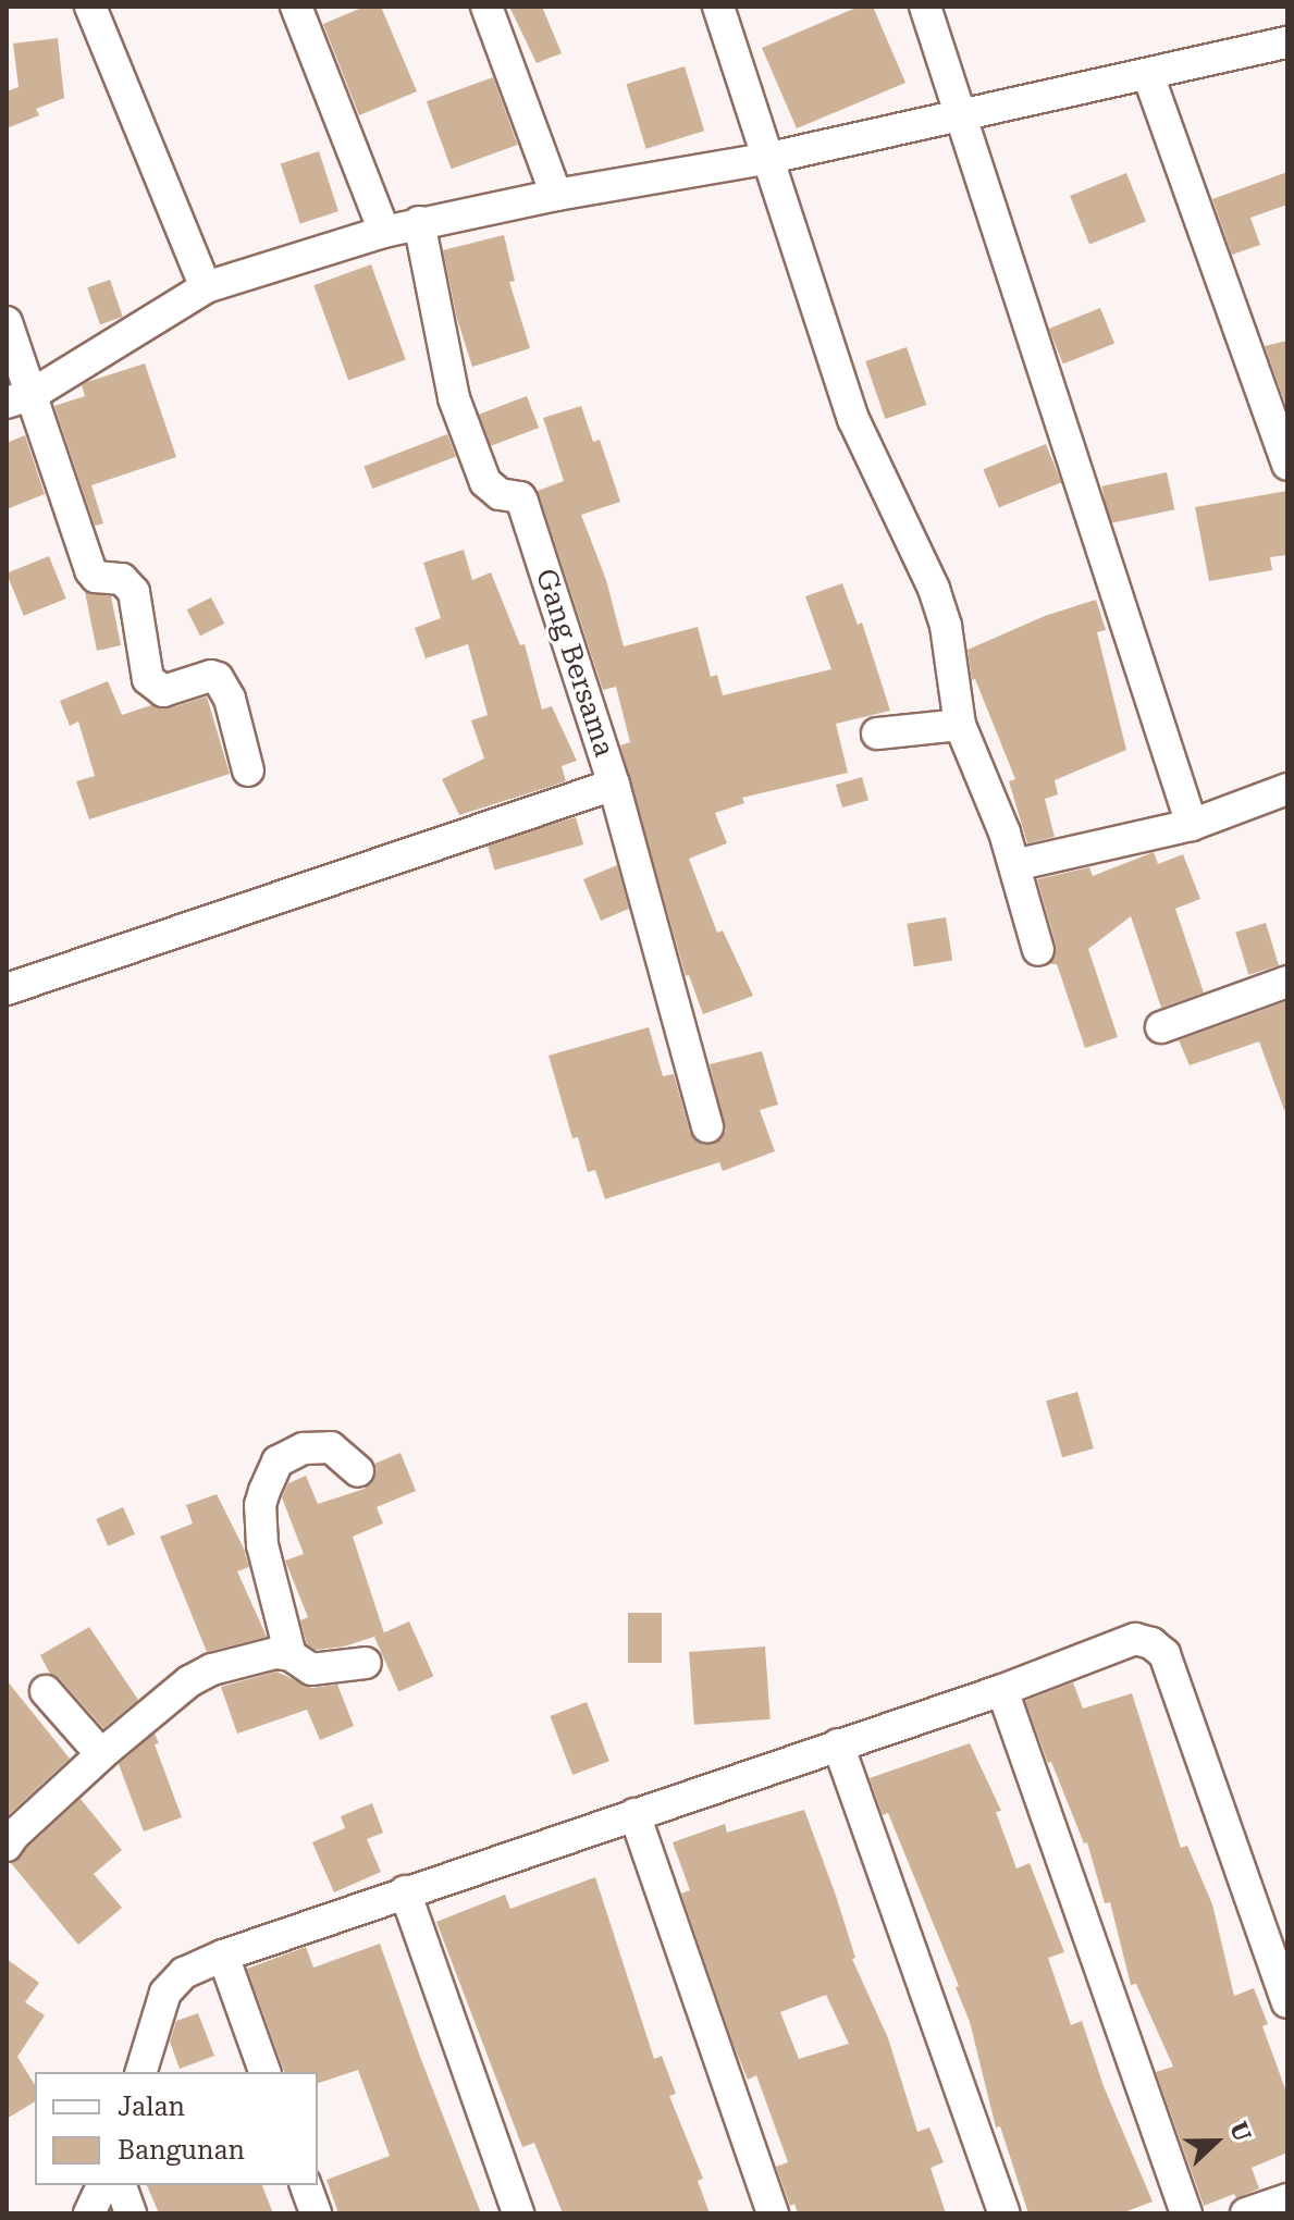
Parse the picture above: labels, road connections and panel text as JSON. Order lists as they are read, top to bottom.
{
  "streets": {
    "street": ["Gang Bersama"]
  },
  "legend": ["Jalan", "Bangunan"],
  "north": "right"
}
